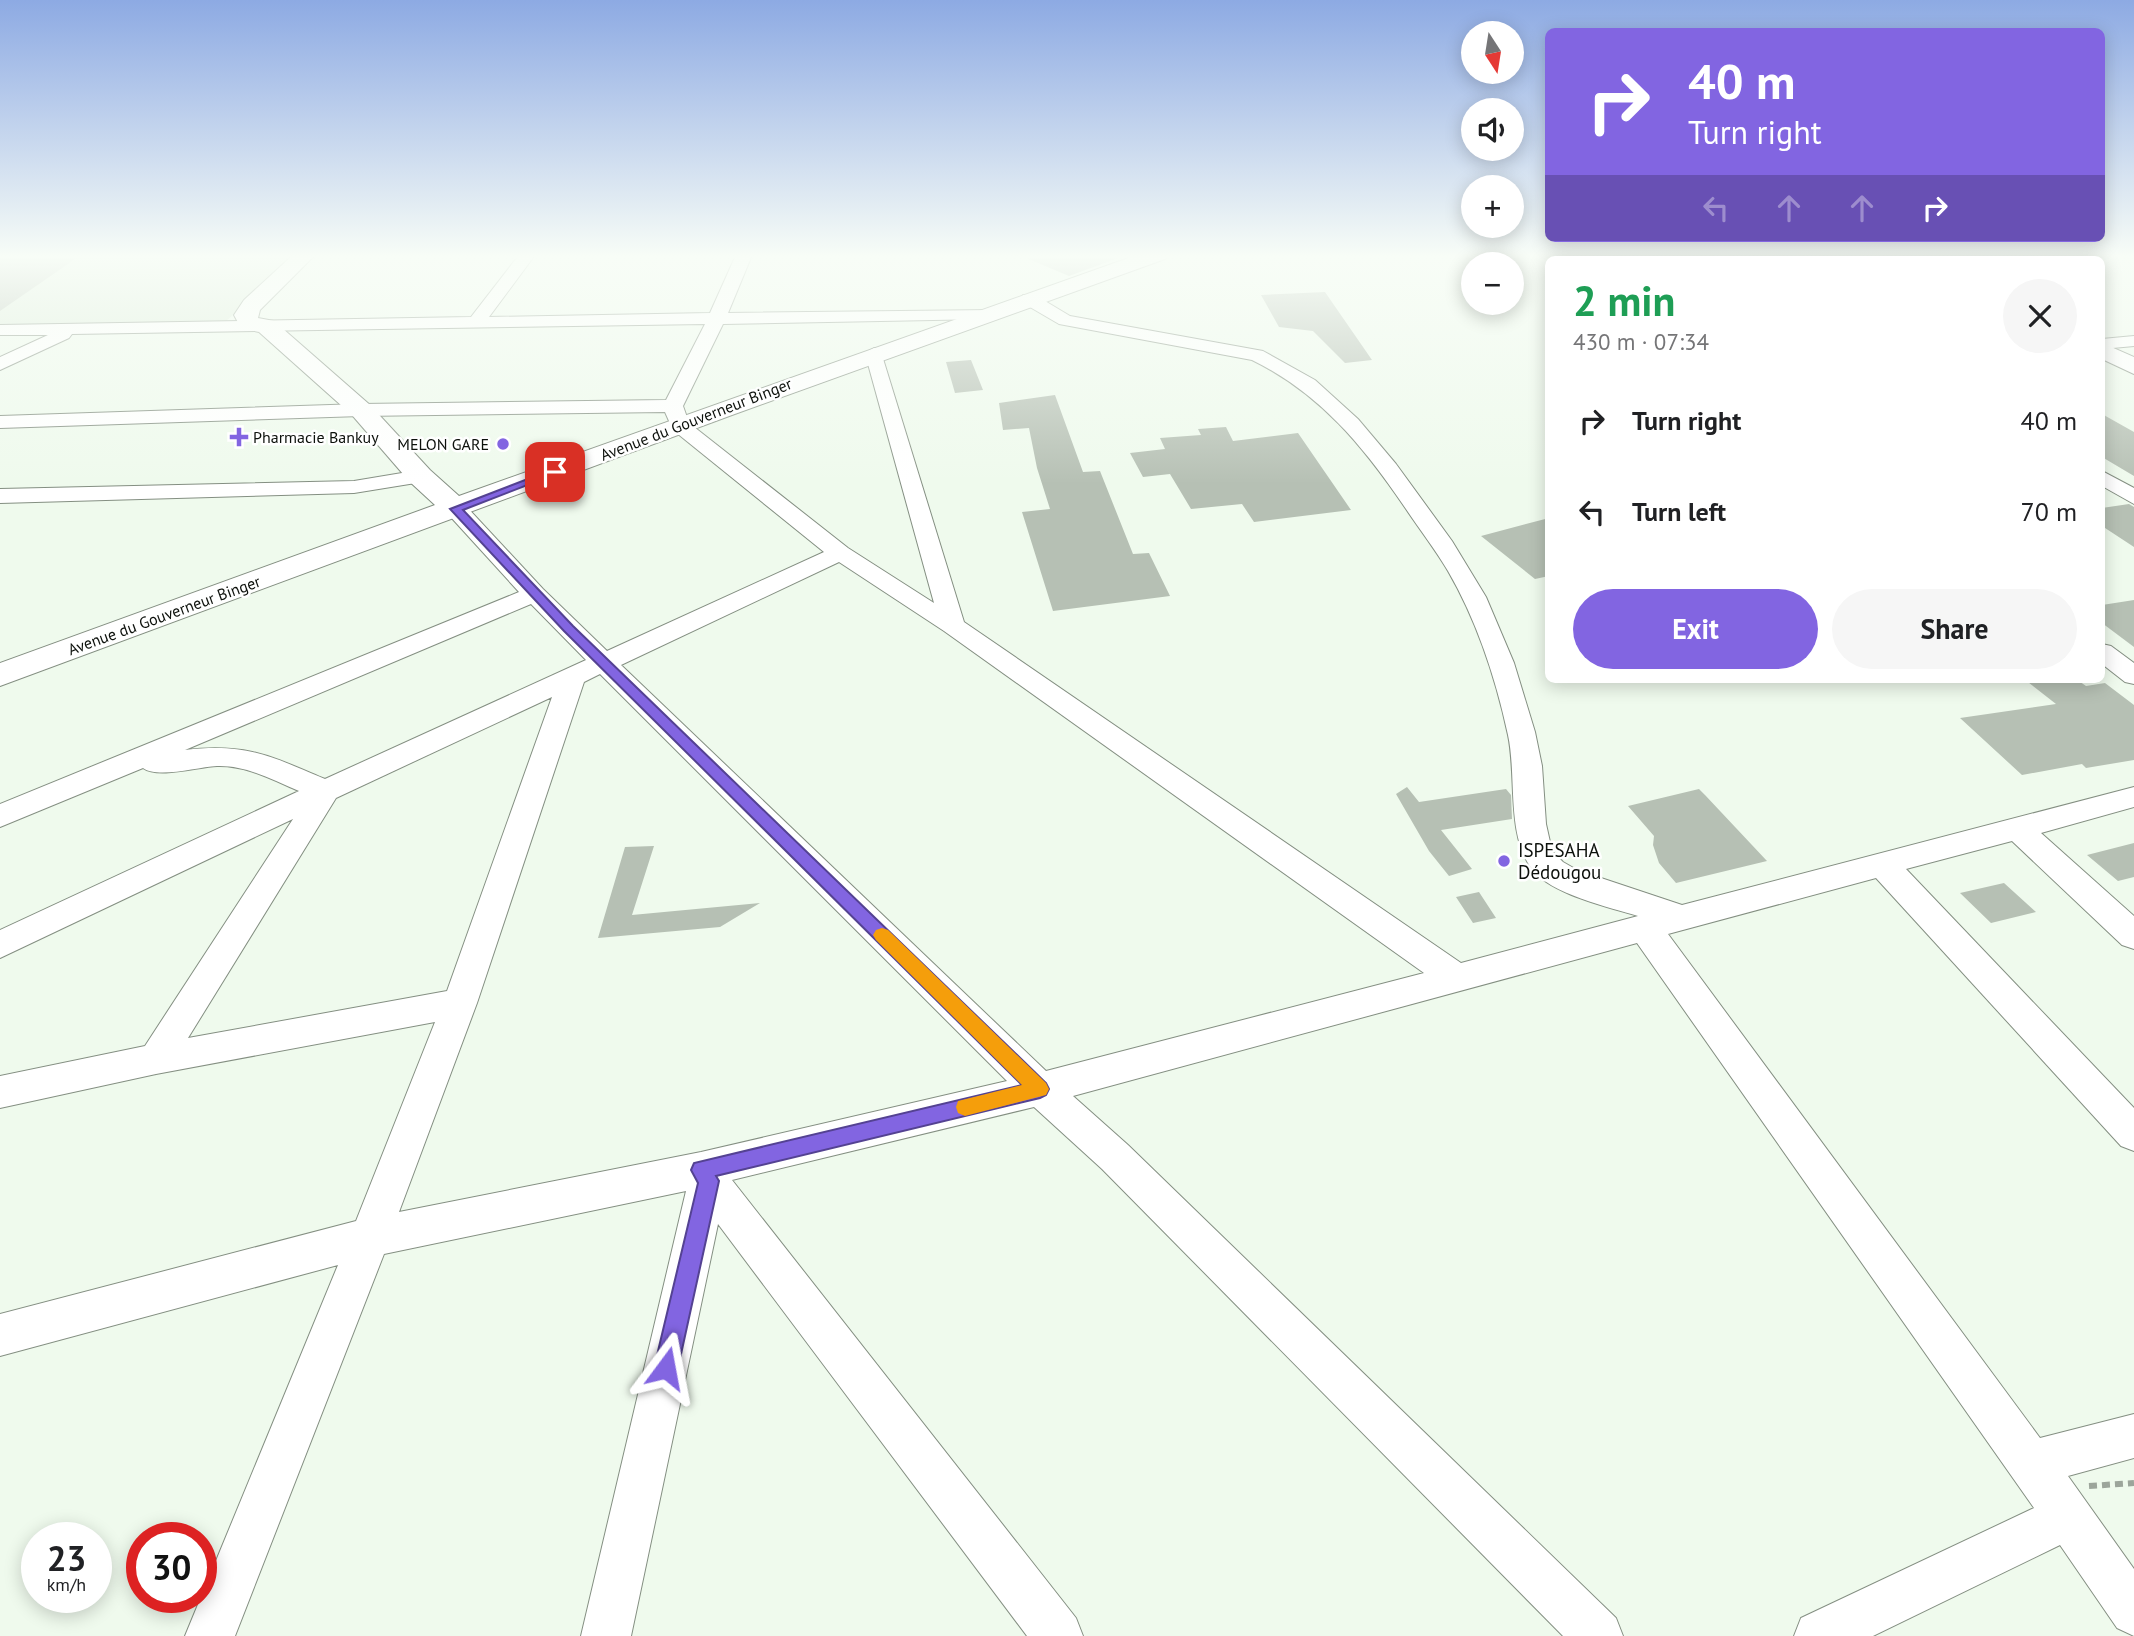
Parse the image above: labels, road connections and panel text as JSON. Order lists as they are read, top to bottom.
{
  "streets": {
    "main road": ["Avenue du Gouverneur Binger"]
  },
  "places": {
    "health": ["Pharmacie Bankuy"],
    "other": ["MELON GARE", "ISPESAHA Dédougou"]
  },
  "north": "bottom",
  "page": {
    "map_buttons": ["+", "−"],
    "turn": ["40 m", "Turn right"],
    "heading": ["2 min", "430 m · 07:34"],
    "list": [
      {
        "name": "Turn right",
        "value": "40 m"
      },
      {
        "name": "Turn left",
        "value": "70 m"
      }
    ],
    "buttons": ["Exit", "Share"],
    "speed": "23 km/h",
    "limit": "30"
  }
}
